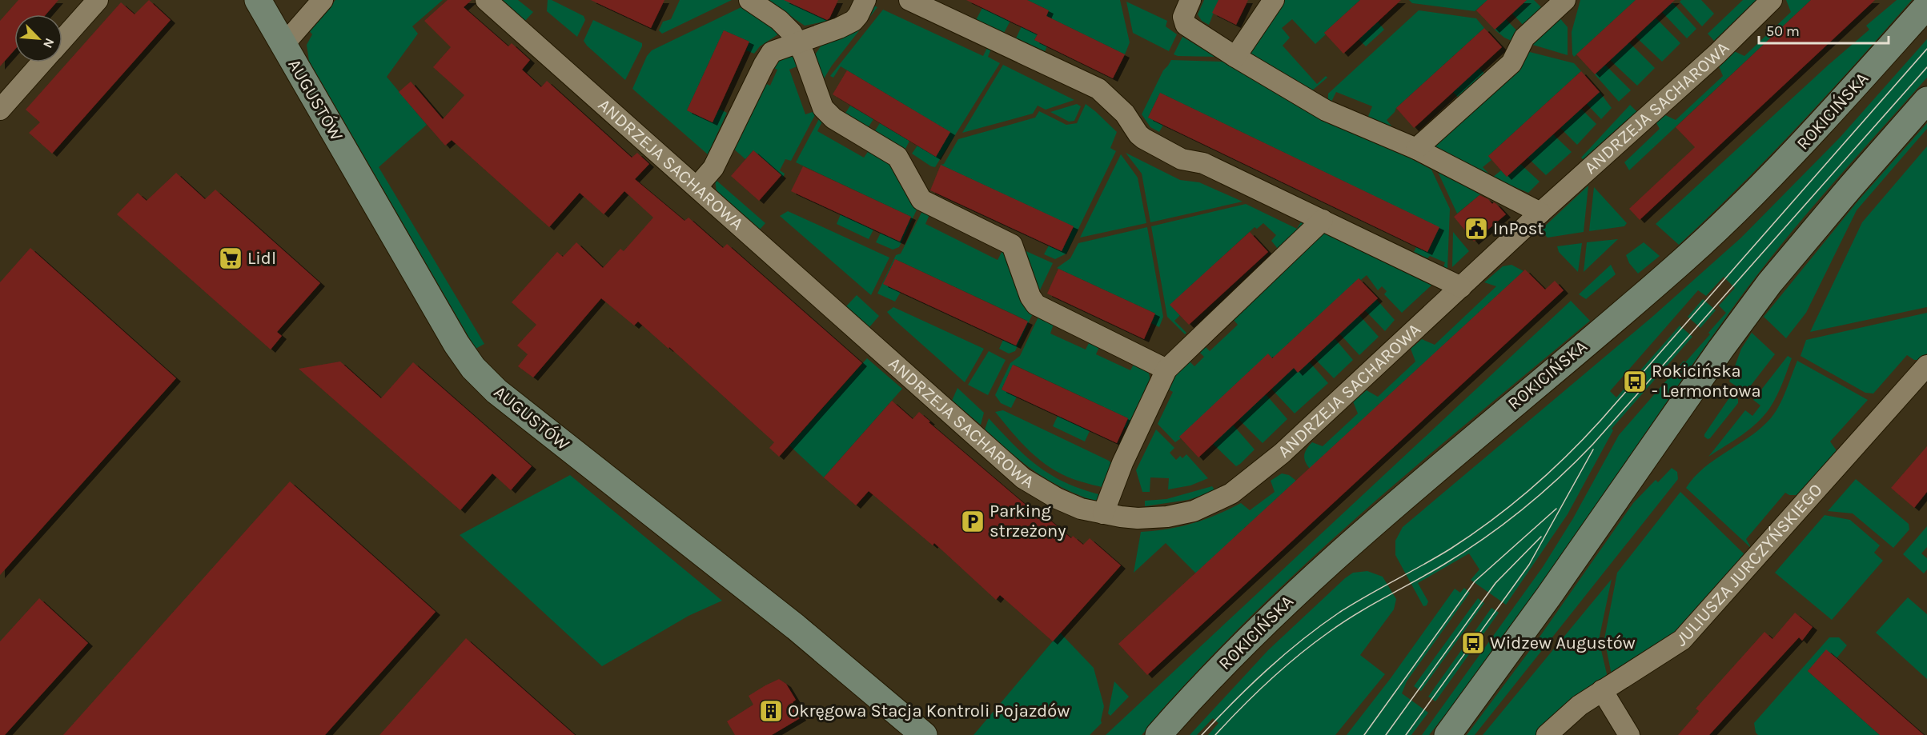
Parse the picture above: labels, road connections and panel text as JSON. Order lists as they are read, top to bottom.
{
  "streets": {
    "main road": ["AUGUSTÓW", "ROKICIŃSKA"],
    "street": ["ANDRZEJA SACHAROWA", "JULIUSZA JURCZYŃSKIEGO"]
  },
  "places": {
    "public building": ["InPost"],
    "supermarket": ["Lidl"],
    "bus stop": ["Rokicińska - Lermontowa", "Widzew Augustów"],
    "parking": ["Parking strzeżony"],
    "building": ["Okręgowa Stacja Kontroli Pojazdów"]
  },
  "scale_bar": "50 m",
  "north": "bottom right"
}
